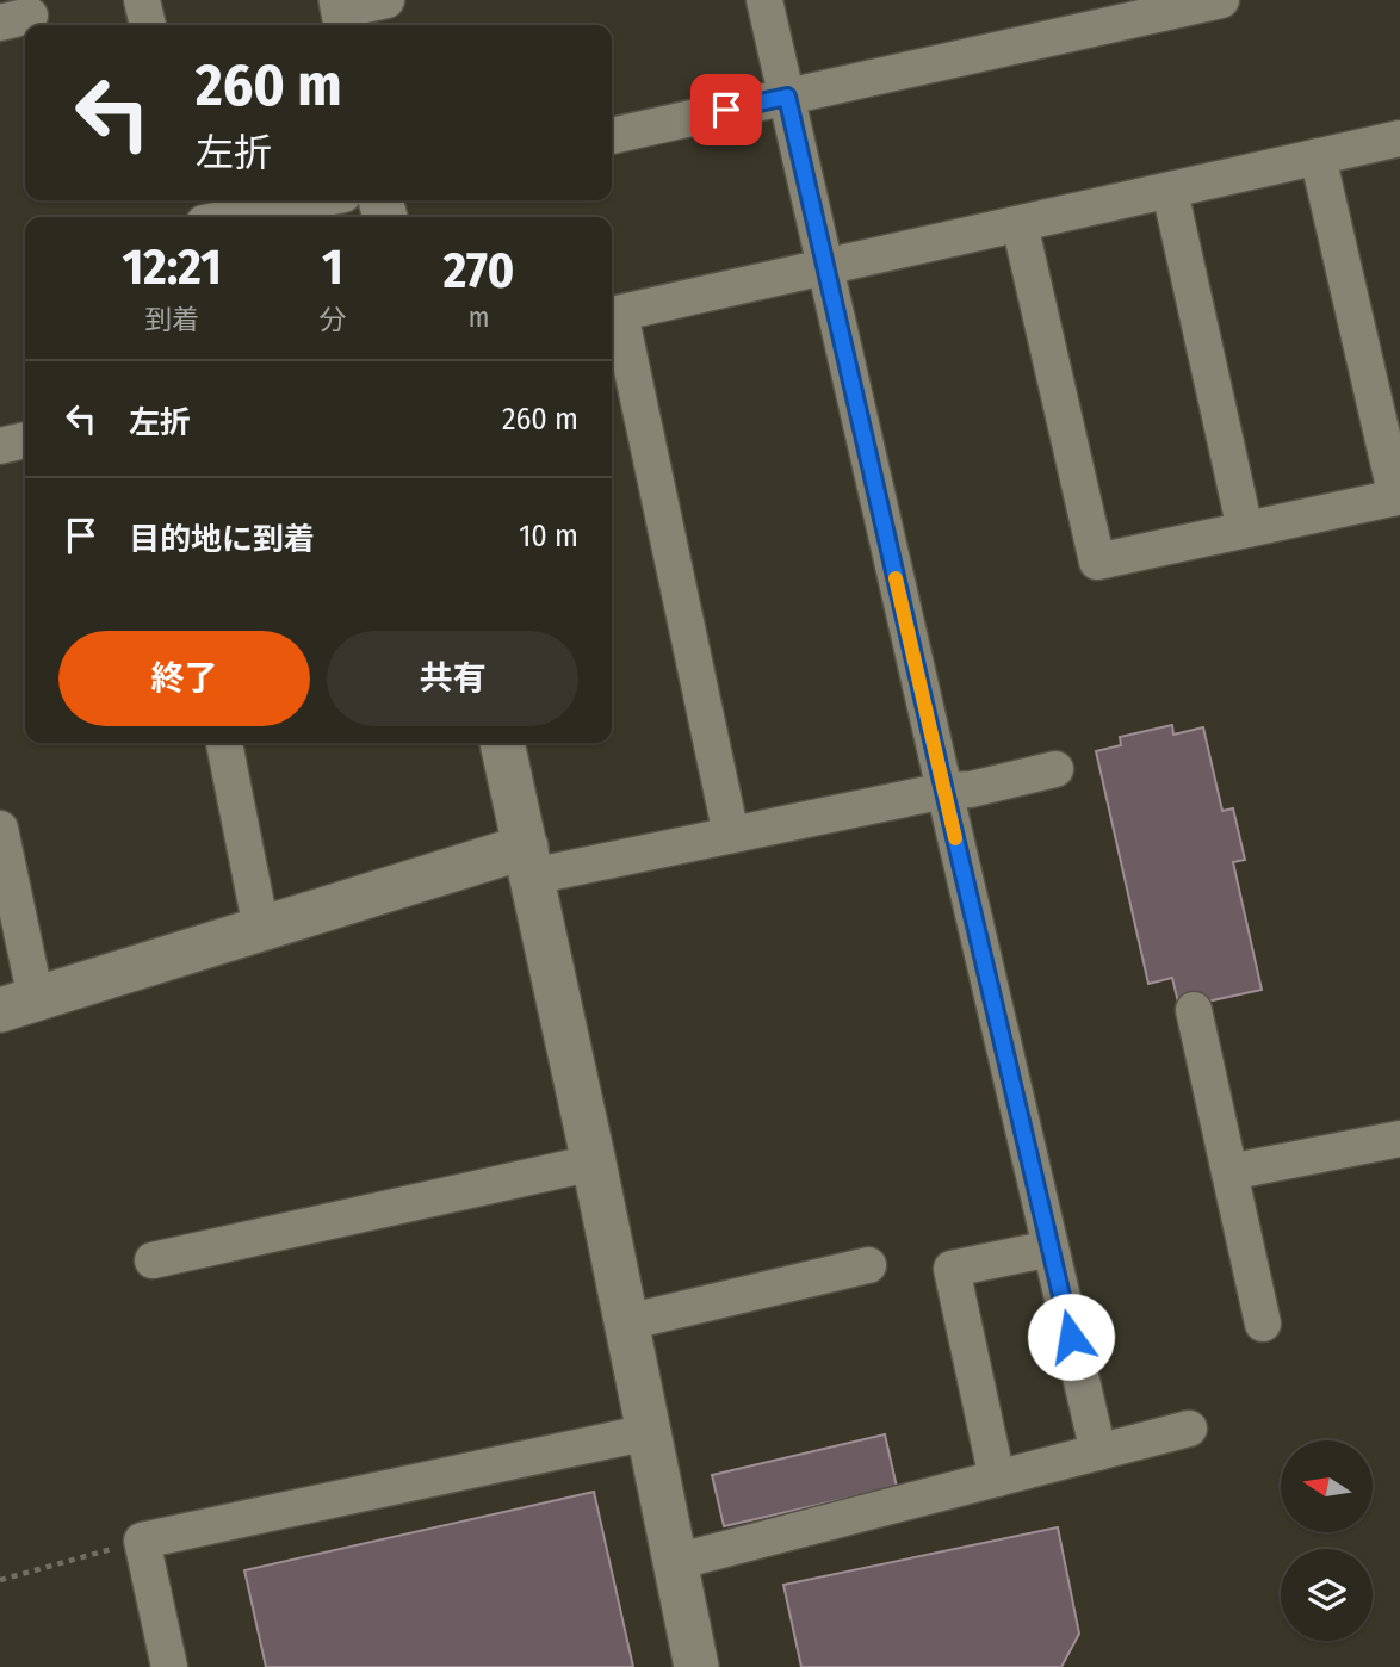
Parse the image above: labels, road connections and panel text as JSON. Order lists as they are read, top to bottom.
{
  "north": "left",
  "page": {
    "turn": ["260 m", "左折"],
    "eta": [
      "12:21",
      "到着",
      "1",
      "分",
      "270",
      "m"
    ],
    "list": [
      {
        "name": "左折",
        "value": "260 m"
      },
      {
        "name": "目的地に到着",
        "value": "10 m"
      }
    ],
    "buttons": ["終了", "共有"]
  }
}
